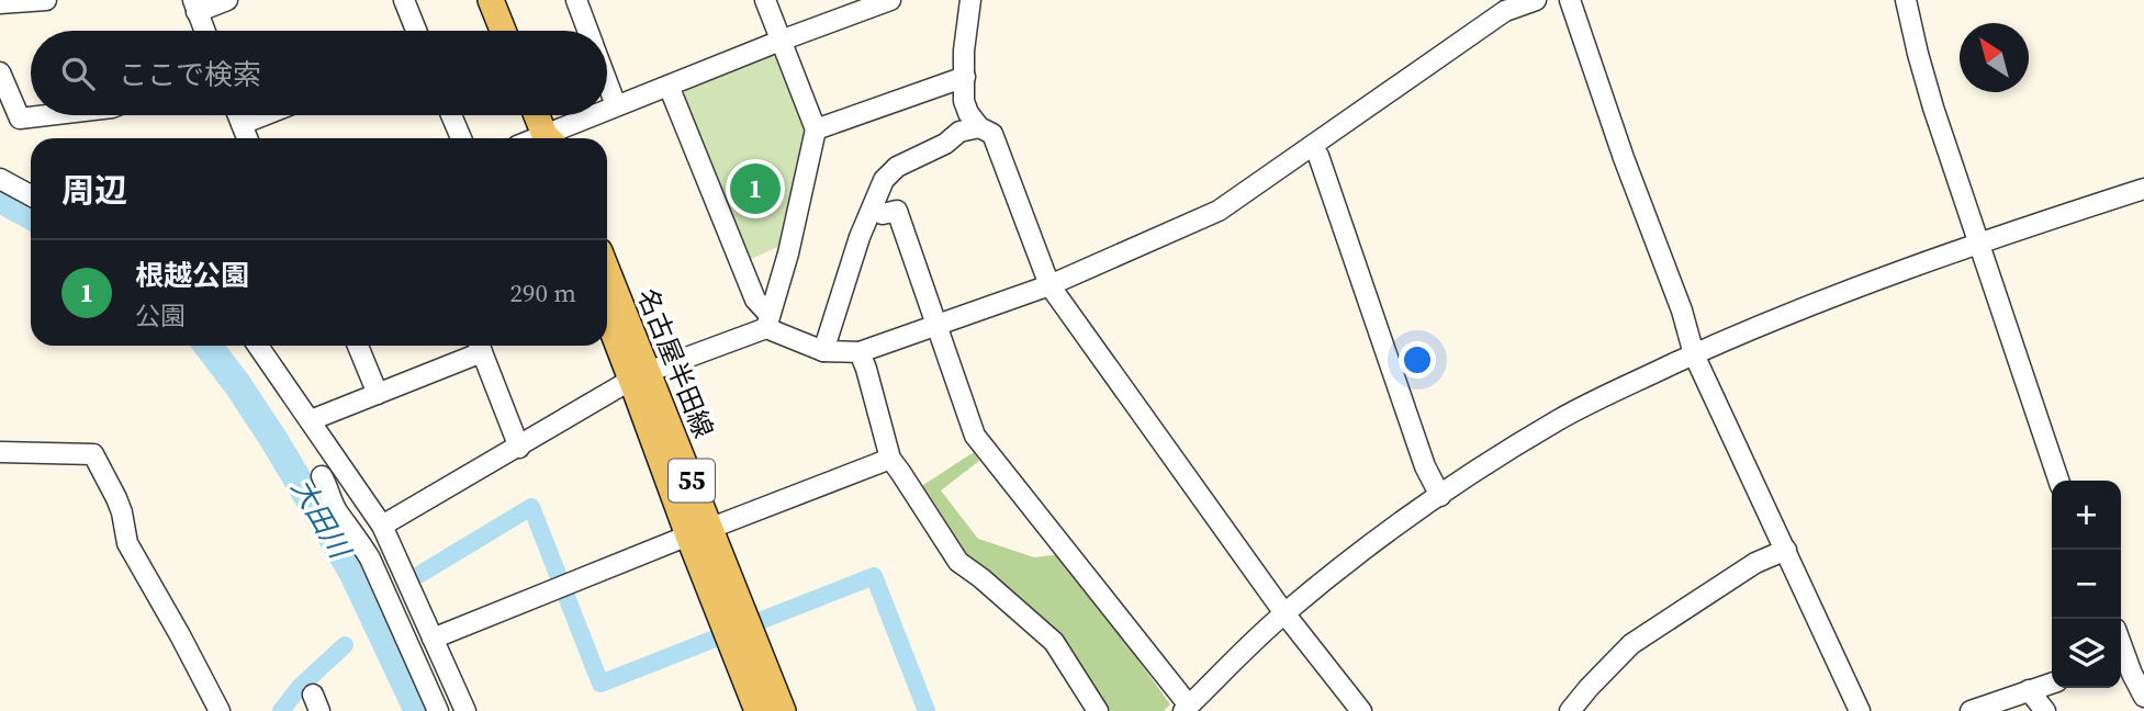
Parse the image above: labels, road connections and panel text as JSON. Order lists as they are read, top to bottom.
{
  "streets": {
    "main road": ["名古屋半田線", "55"]
  },
  "water": ["大田川"],
  "north": "top left",
  "page": {
    "search": "ここで検索",
    "heading": "周辺",
    "pins": "1",
    "list": [
      {
        "mark": "1",
        "name": "根越公園",
        "note": "公園",
        "value": "290 m"
      }
    ],
    "map_buttons": ["+", "−"]
  }
}
